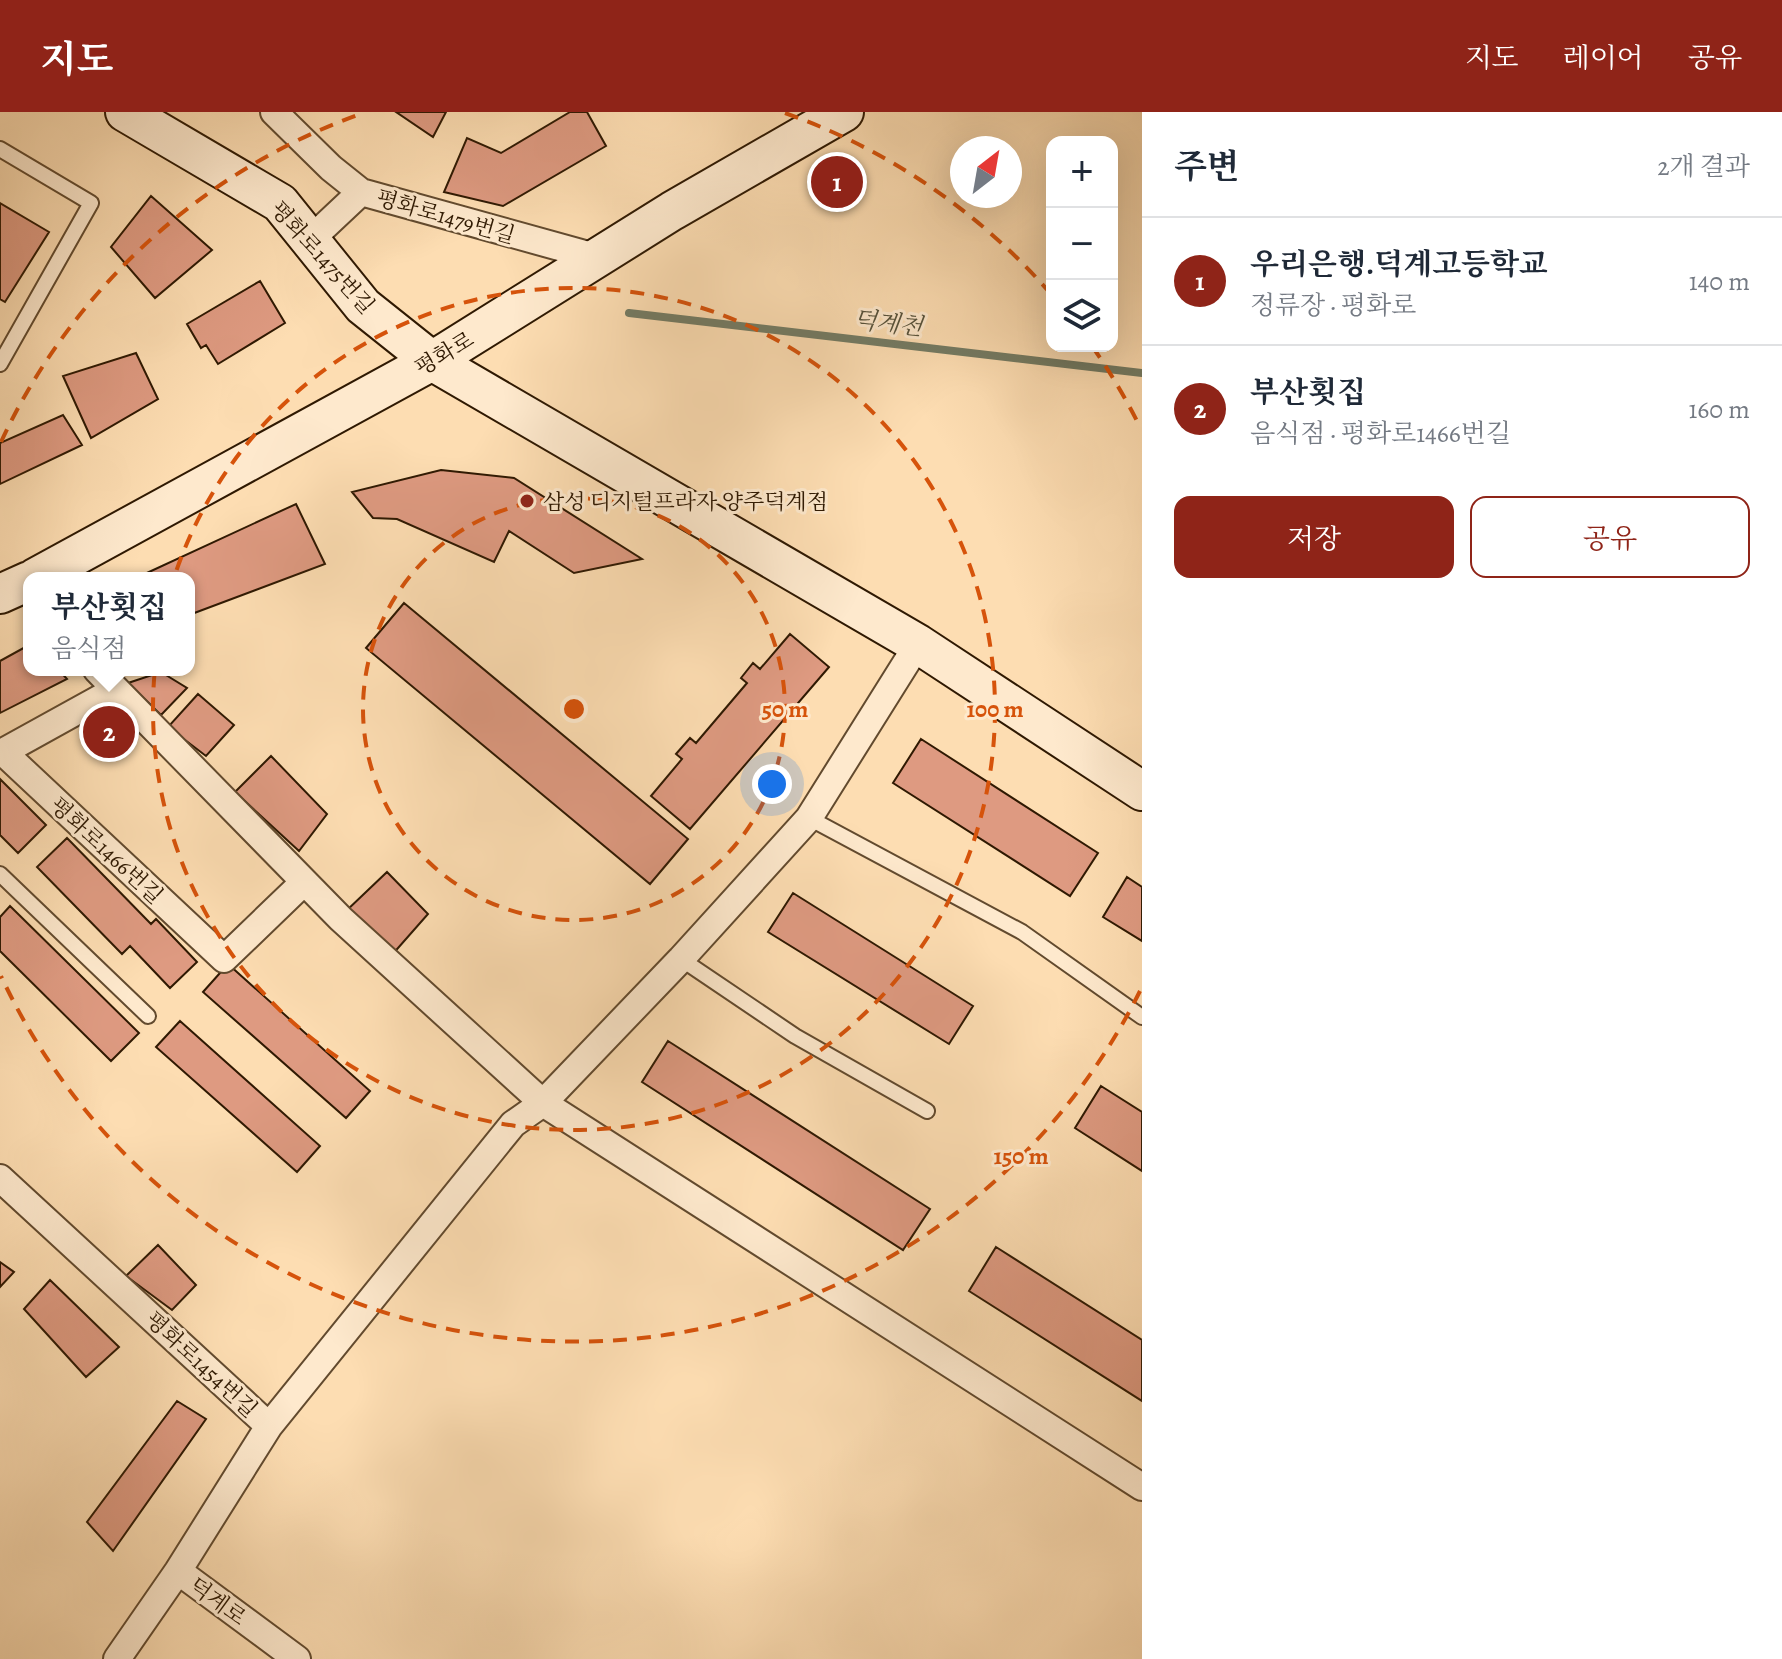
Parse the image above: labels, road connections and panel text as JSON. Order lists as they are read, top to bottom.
{
  "streets": {
    "main road": ["평화로1475번길", "평화로"],
    "street": [
      "평화로1479번길",
      "평화로1466번길",
      "평화로1454번길",
      "덕계로"
    ]
  },
  "crossings": [
    ["평화로1479번길", "평화로"],
    ["평화로1475번길", "평화로"],
    ["평화로1454번길", "덕계로"]
  ],
  "water": ["덕계천"],
  "places": ["삼성 디지털프라자 양주덕계점"],
  "north": "top right",
  "page": {
    "header": "지도",
    "nav": ["지도", "레이어", "공유"],
    "heading": ["주변", "2개 결과"],
    "map_buttons": ["+", "−"],
    "pins": ["1", "2"],
    "list": [
      {
        "mark": "1",
        "name": "우리은행.덕계고등학교",
        "note": "정류장 · 평화로",
        "value": "140 m"
      },
      {
        "mark": "2",
        "name": "부산횟집",
        "note": "음식점 · 평화로1466번길",
        "value": "160 m"
      }
    ],
    "buttons": ["저장", "공유"],
    "popup": ["부산횟집", "음식점"]
  },
  "rings": ["50 m", "100 m", "150 m"]
}
